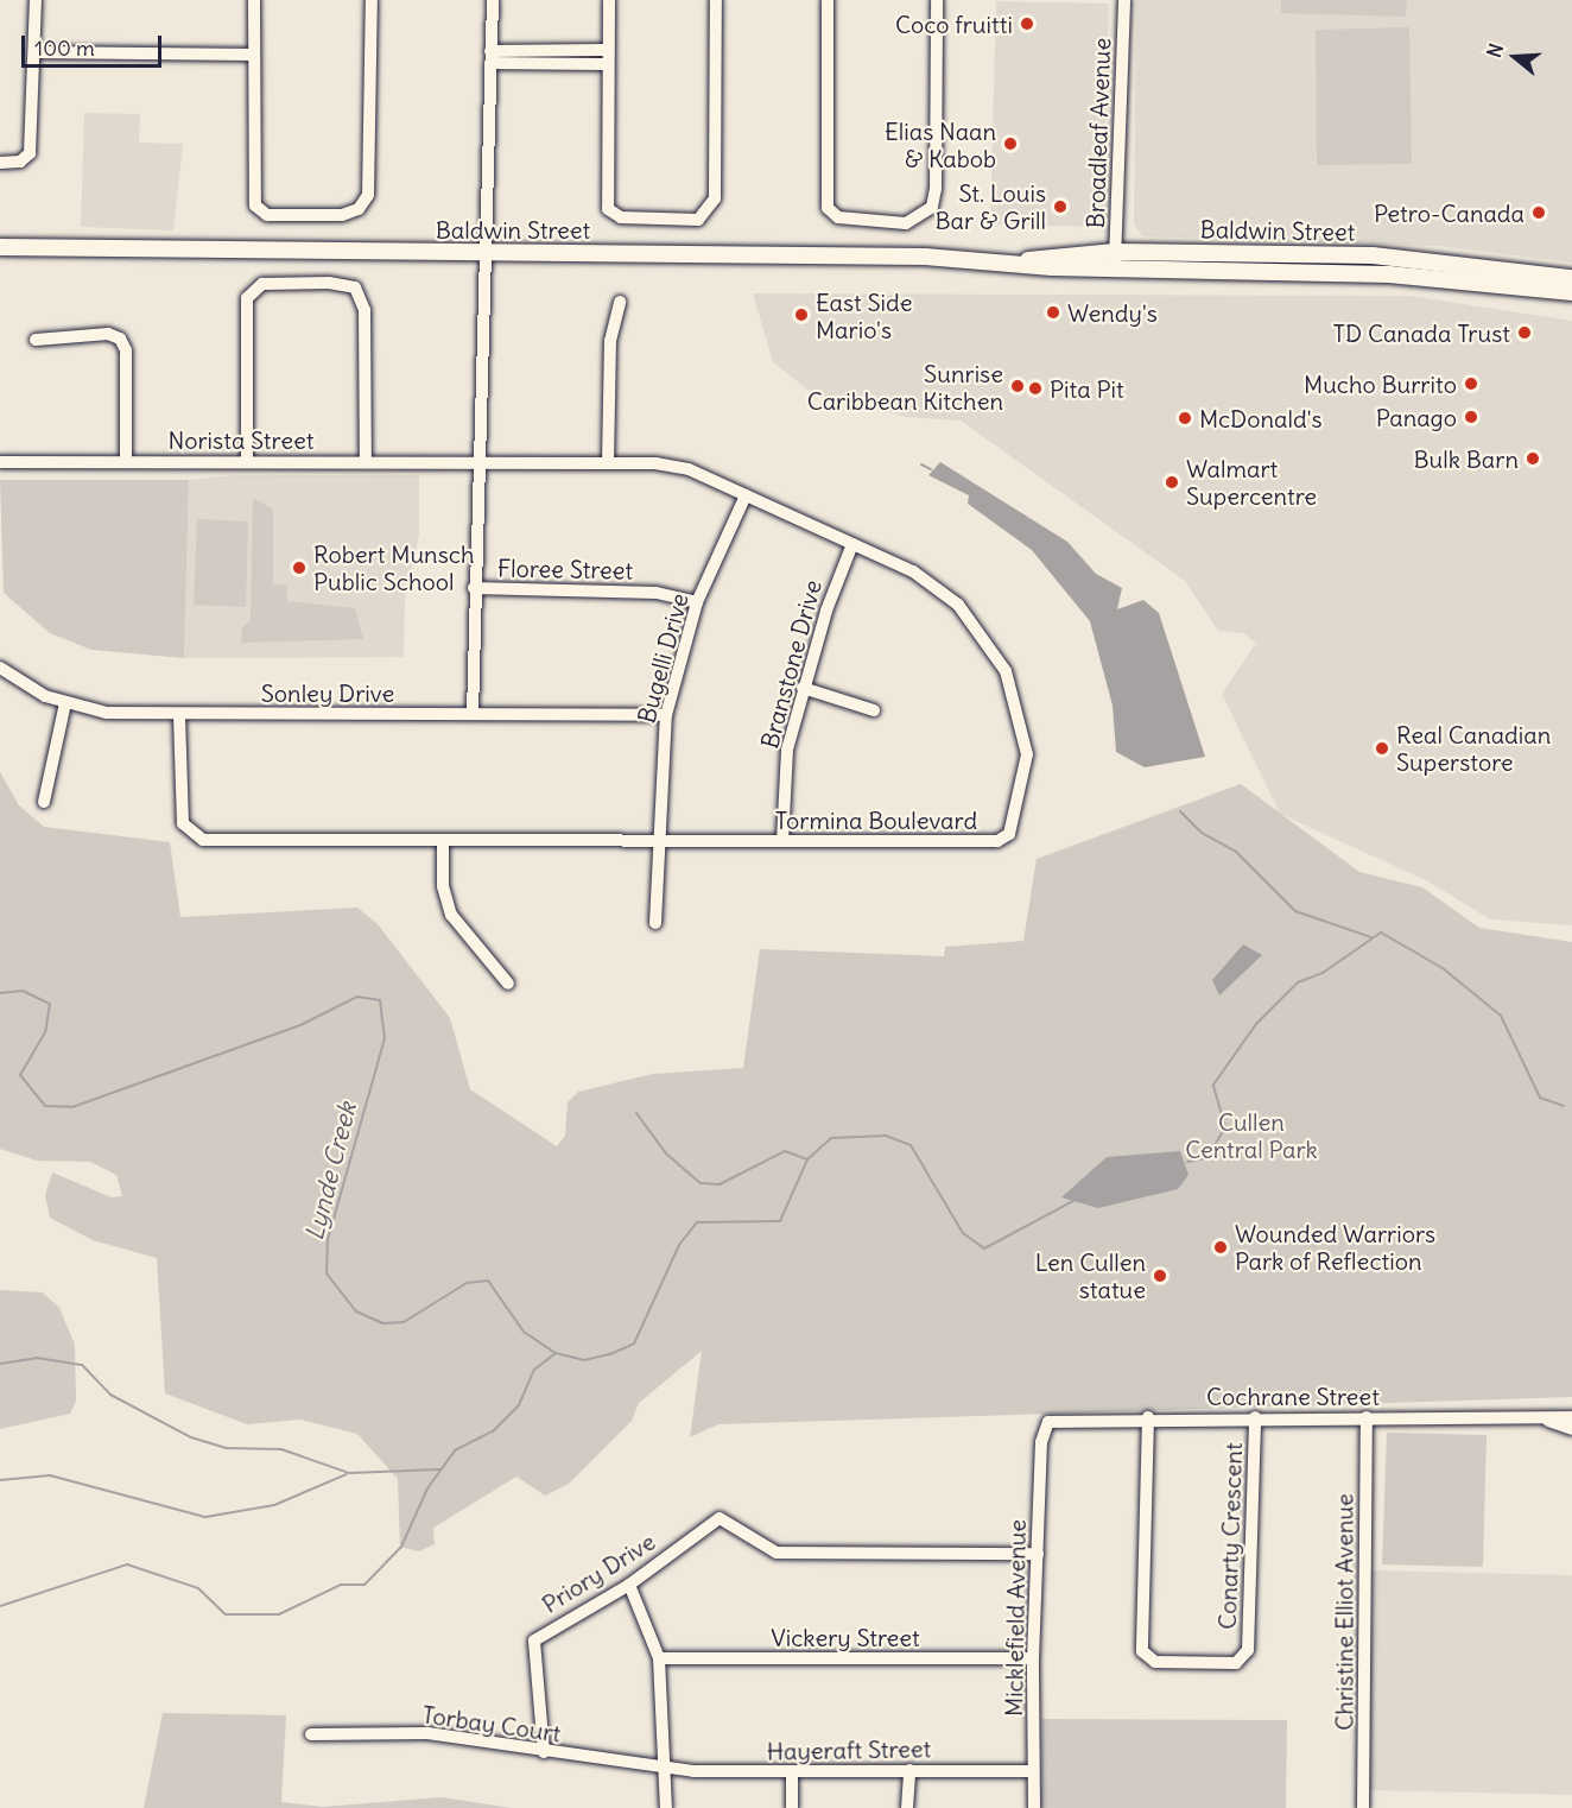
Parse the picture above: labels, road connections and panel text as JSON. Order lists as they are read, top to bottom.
{
  "streets": {
    "main road": ["Baldwin Street"],
    "street": [
      "Broadleaf Avenue",
      "Norista Street",
      "Floree Street",
      "Bugelli Drive",
      "Branstone Drive",
      "Sonley Drive",
      "Tormina Boulevard",
      "Cochrane Street",
      "Conarty Crescent",
      "Priory Drive",
      "Christine Elliot Avenue",
      "Micklefield Avenue",
      "Vickery Street",
      "Torbay Court",
      "Hayeraft Street"
    ]
  },
  "crossings": [
    ["Broadleaf Avenue", "Baldwin Street"],
    ["Norista Street", "Tormina Boulevard"],
    ["Floree Street", "Bugelli Drive"],
    ["Bugelli Drive", "Sonley Drive"],
    ["Bugelli Drive", "Tormina Boulevard"],
    ["Branstone Drive", "Tormina Boulevard"],
    ["Sonley Drive", "Tormina Boulevard"],
    ["Cochrane Street", "Conarty Crescent"],
    ["Cochrane Street", "Christine Elliot Avenue"],
    ["Cochrane Street", "Micklefield Avenue"],
    ["Priory Drive", "Micklefield Avenue"],
    ["Priory Drive", "Torbay Court"],
    ["Micklefield Avenue", "Vickery Street"],
    ["Micklefield Avenue", "Hayeraft Street"],
    ["Torbay Court", "Hayeraft Street"]
  ],
  "water": ["Lynde Creek"],
  "parks": ["Cullen Central Park"],
  "places": [
    "Coco fruitti",
    "Elias Naan & Kabob",
    "St. Louis Bar & Grill",
    "Petro-Canada",
    "Wendy's",
    "East Side Mario's",
    "TD Canada Trust",
    "Mucho Burrito",
    "Sunrise Caribbean Kitchen",
    "Pita Pit",
    "Panago",
    "McDonald's",
    "Bulk Barn",
    "Walmart Supercentre",
    "Robert Munsch Public School",
    "Real Canadian Superstore",
    "Wounded Warriors Park of Reflection",
    "Len Cullen statue"
  ],
  "scale_bar": "100 m",
  "north": "left"
}
